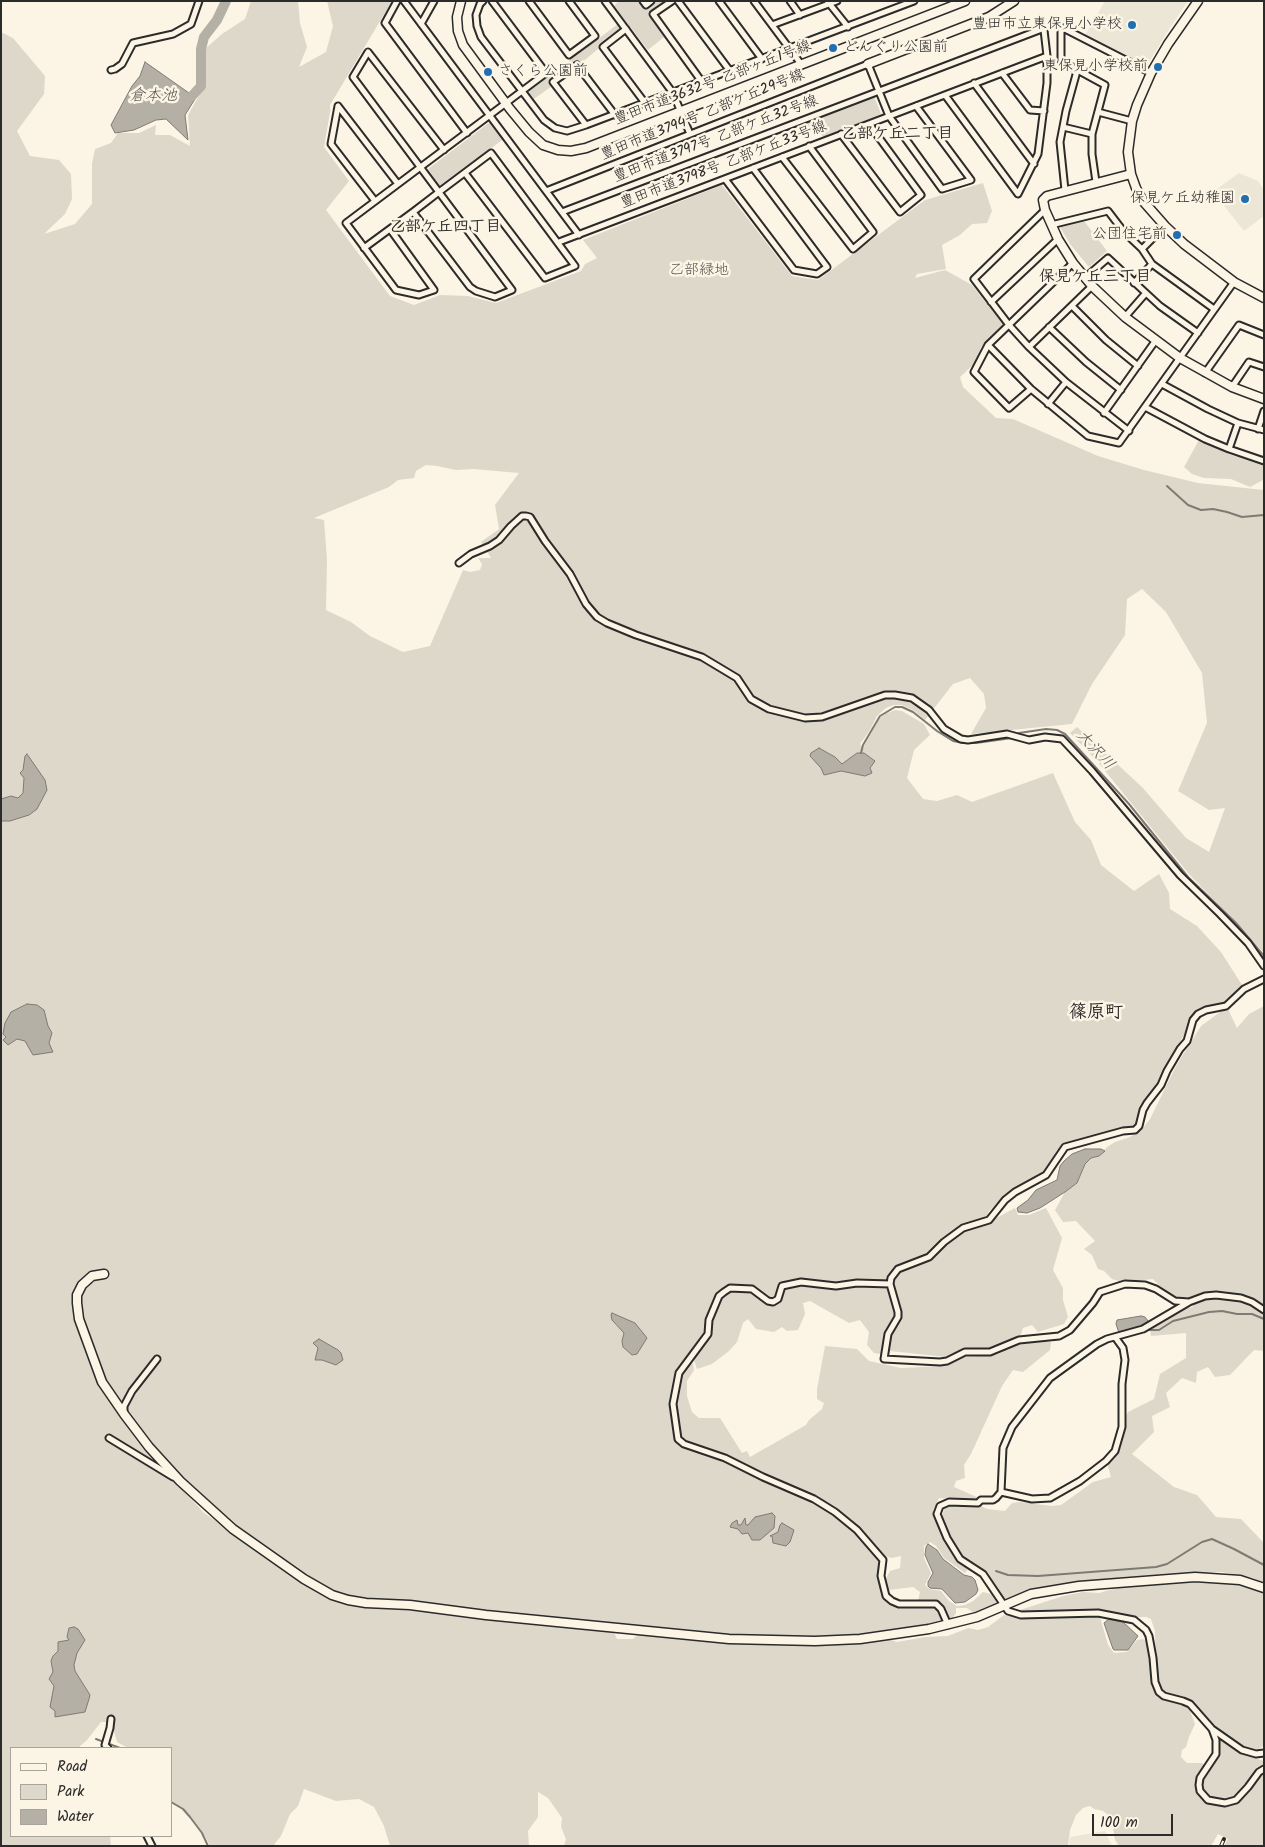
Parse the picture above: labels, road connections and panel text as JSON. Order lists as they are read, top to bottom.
{
  "streets": {
    "street": [
      "豊田市道3632号 乙部ヶ丘1号線",
      "豊田市道3794号 乙部ケ丘29号線",
      "豊田市道3797号 乙部ケ丘32号線",
      "豊田市道3798号 乙部ケ丘33号線"
    ]
  },
  "crossings": [
    ["豊田市道3797号 乙部ケ丘32号線", "豊田市道3798号 乙部ケ丘33号線"]
  ],
  "districts": [
    "乙部ケ丘二丁目",
    "乙部ケ丘四丁目",
    "保見ケ丘三丁目",
    "篠原町"
  ],
  "water": ["倉本池", "大沢川"],
  "parks": ["乙部緑地"],
  "places": [
    "豊田市立東保見小学校",
    "どんぐり公園前",
    "東保見小学校前",
    "さくら公園前",
    "保見ケ丘幼稚園",
    "公団住宅前"
  ],
  "legend": ["Road", "Park", "Water"],
  "scale_bar": "100 m"
}
